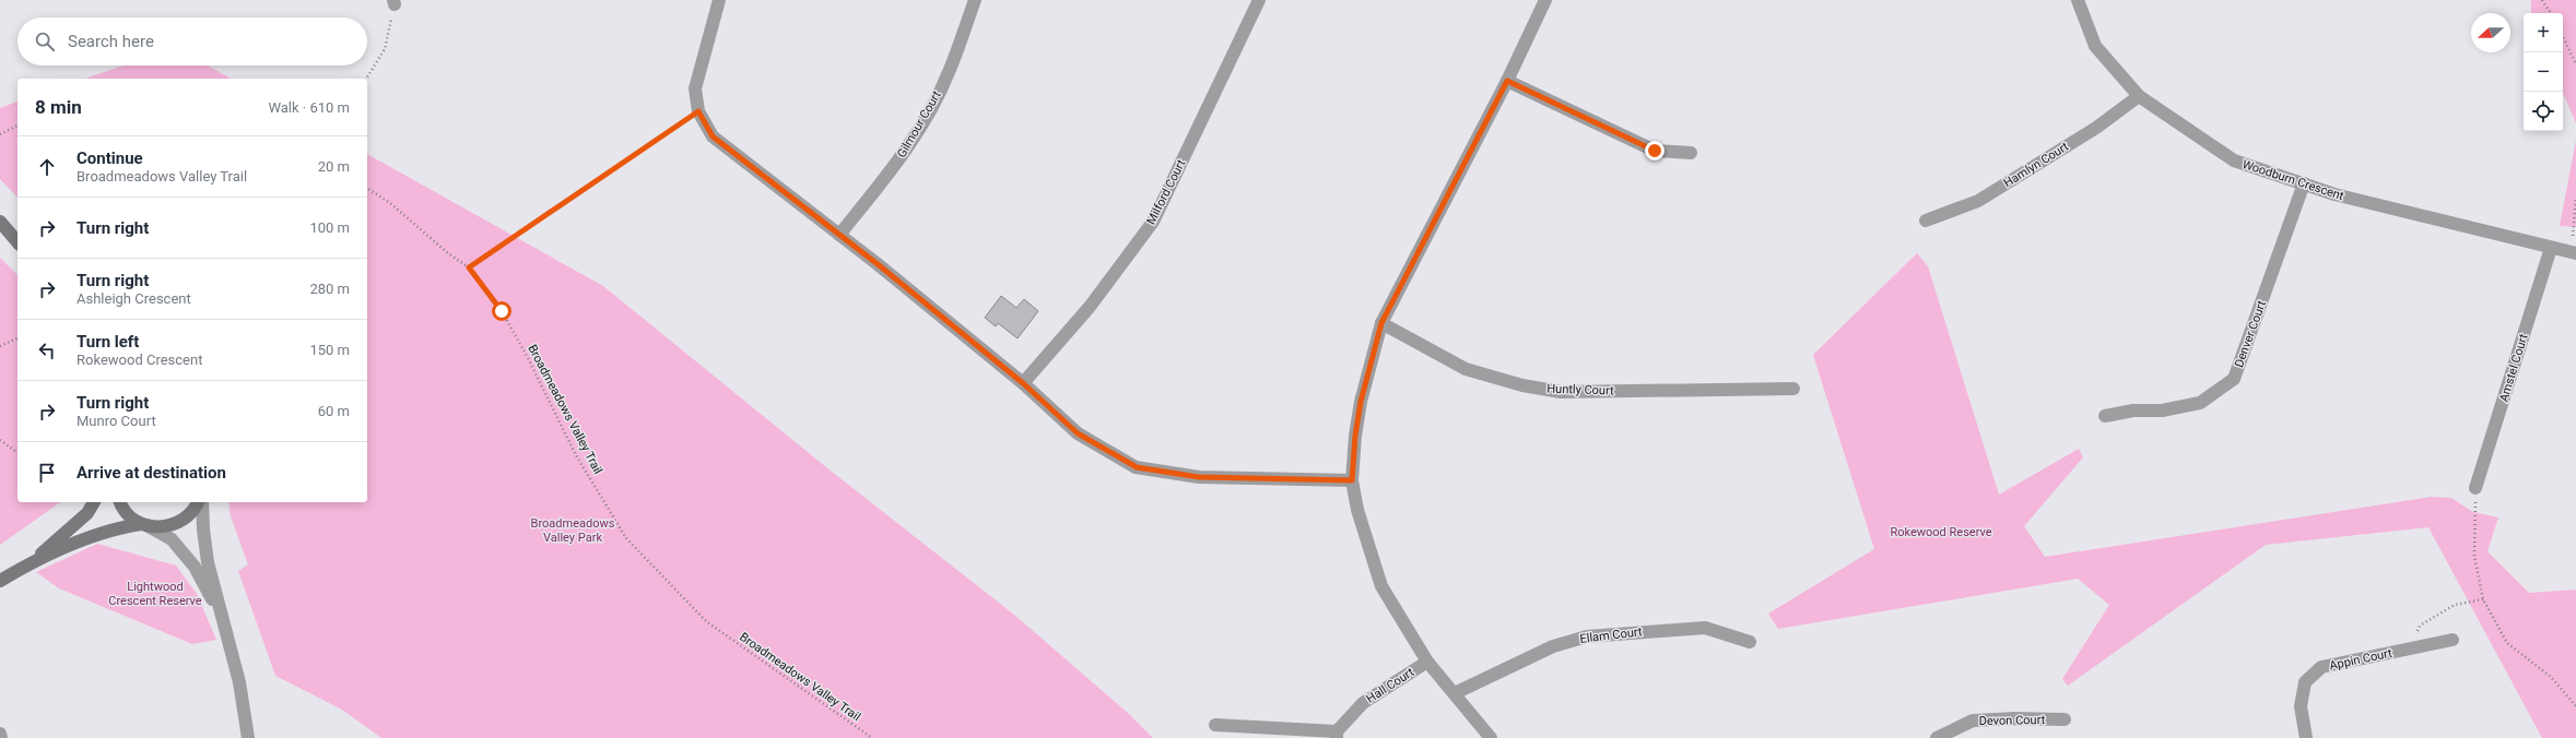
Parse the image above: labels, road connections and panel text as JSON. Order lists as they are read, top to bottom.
{
  "streets": {
    "street": [
      "Gilmour Court",
      "Hamlyn Court",
      "Woodburn Crescent",
      "Milford Court",
      "Denver Court",
      "Amstel Court",
      "Huntly Court",
      "Ellam Court",
      "Appin Court",
      "Hall Court",
      "Devon Court"
    ],
    "path": ["Broadmeadows Valley Trail"]
  },
  "crossings": [
    ["Hamlyn Court", "Woodburn Crescent"],
    ["Woodburn Crescent", "Denver Court"],
    ["Woodburn Crescent", "Amstel Court"]
  ],
  "parks": ["Broadmeadows Valley Park", "Rokewood Reserve", "Lightwood Crescent Reserve"],
  "north": "left",
  "page": {
    "map_buttons": ["+", "−"],
    "search": "Search here",
    "heading": ["8 min", "Walk · 610 m"],
    "list": [
      ["Continue", "Broadmeadows Valley Trail", "20 m"],
      ["Turn right", "100 m"],
      ["Turn right", "Ashleigh Crescent", "280 m"],
      ["Turn left", "Rokewood Crescent", "150 m"],
      ["Turn right", "Munro Court", "60 m"],
      "Arrive at destination"
    ]
  }
}
